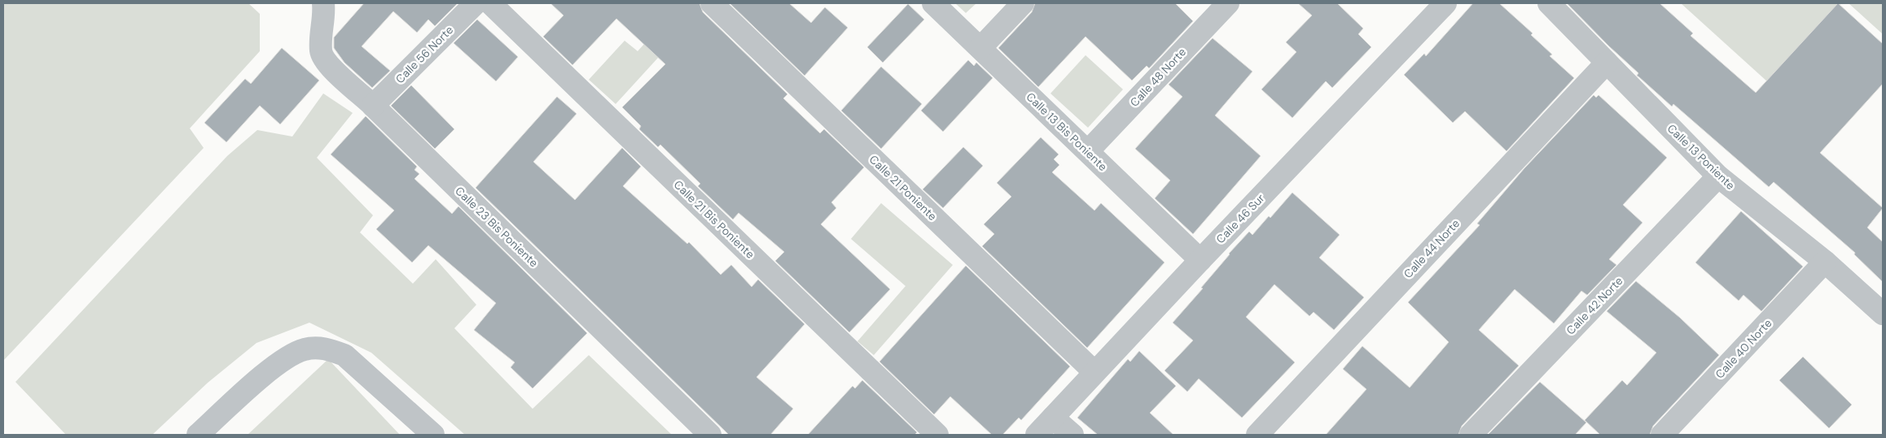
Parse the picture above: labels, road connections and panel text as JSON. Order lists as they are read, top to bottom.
{
  "streets": {
    "street": [
      "Calle 56 Norte",
      "Calle 48 Norte",
      "Calle 13 Bis Poniente",
      "Calle 13 Poniente",
      "Calle 21 Poniente",
      "Calle 46 Sur",
      "Calle 21 Bis Poniente",
      "Calle 23 Bis Poniente",
      "Calle 44 Norte",
      "Calle 42 Norte",
      "Calle 40 Norte"
    ]
  },
  "crossings": [
    ["Calle 56 Norte", "Calle 23 Bis Poniente"],
    ["Calle 48 Norte", "Calle 13 Bis Poniente"],
    ["Calle 13 Bis Poniente", "Calle 46 Sur"],
    ["Calle 13 Poniente", "Calle 44 Norte"],
    ["Calle 13 Poniente", "Calle 42 Norte"],
    ["Calle 13 Poniente", "Calle 40 Norte"],
    ["Calle 21 Poniente", "Calle 46 Sur"]
  ]
}
